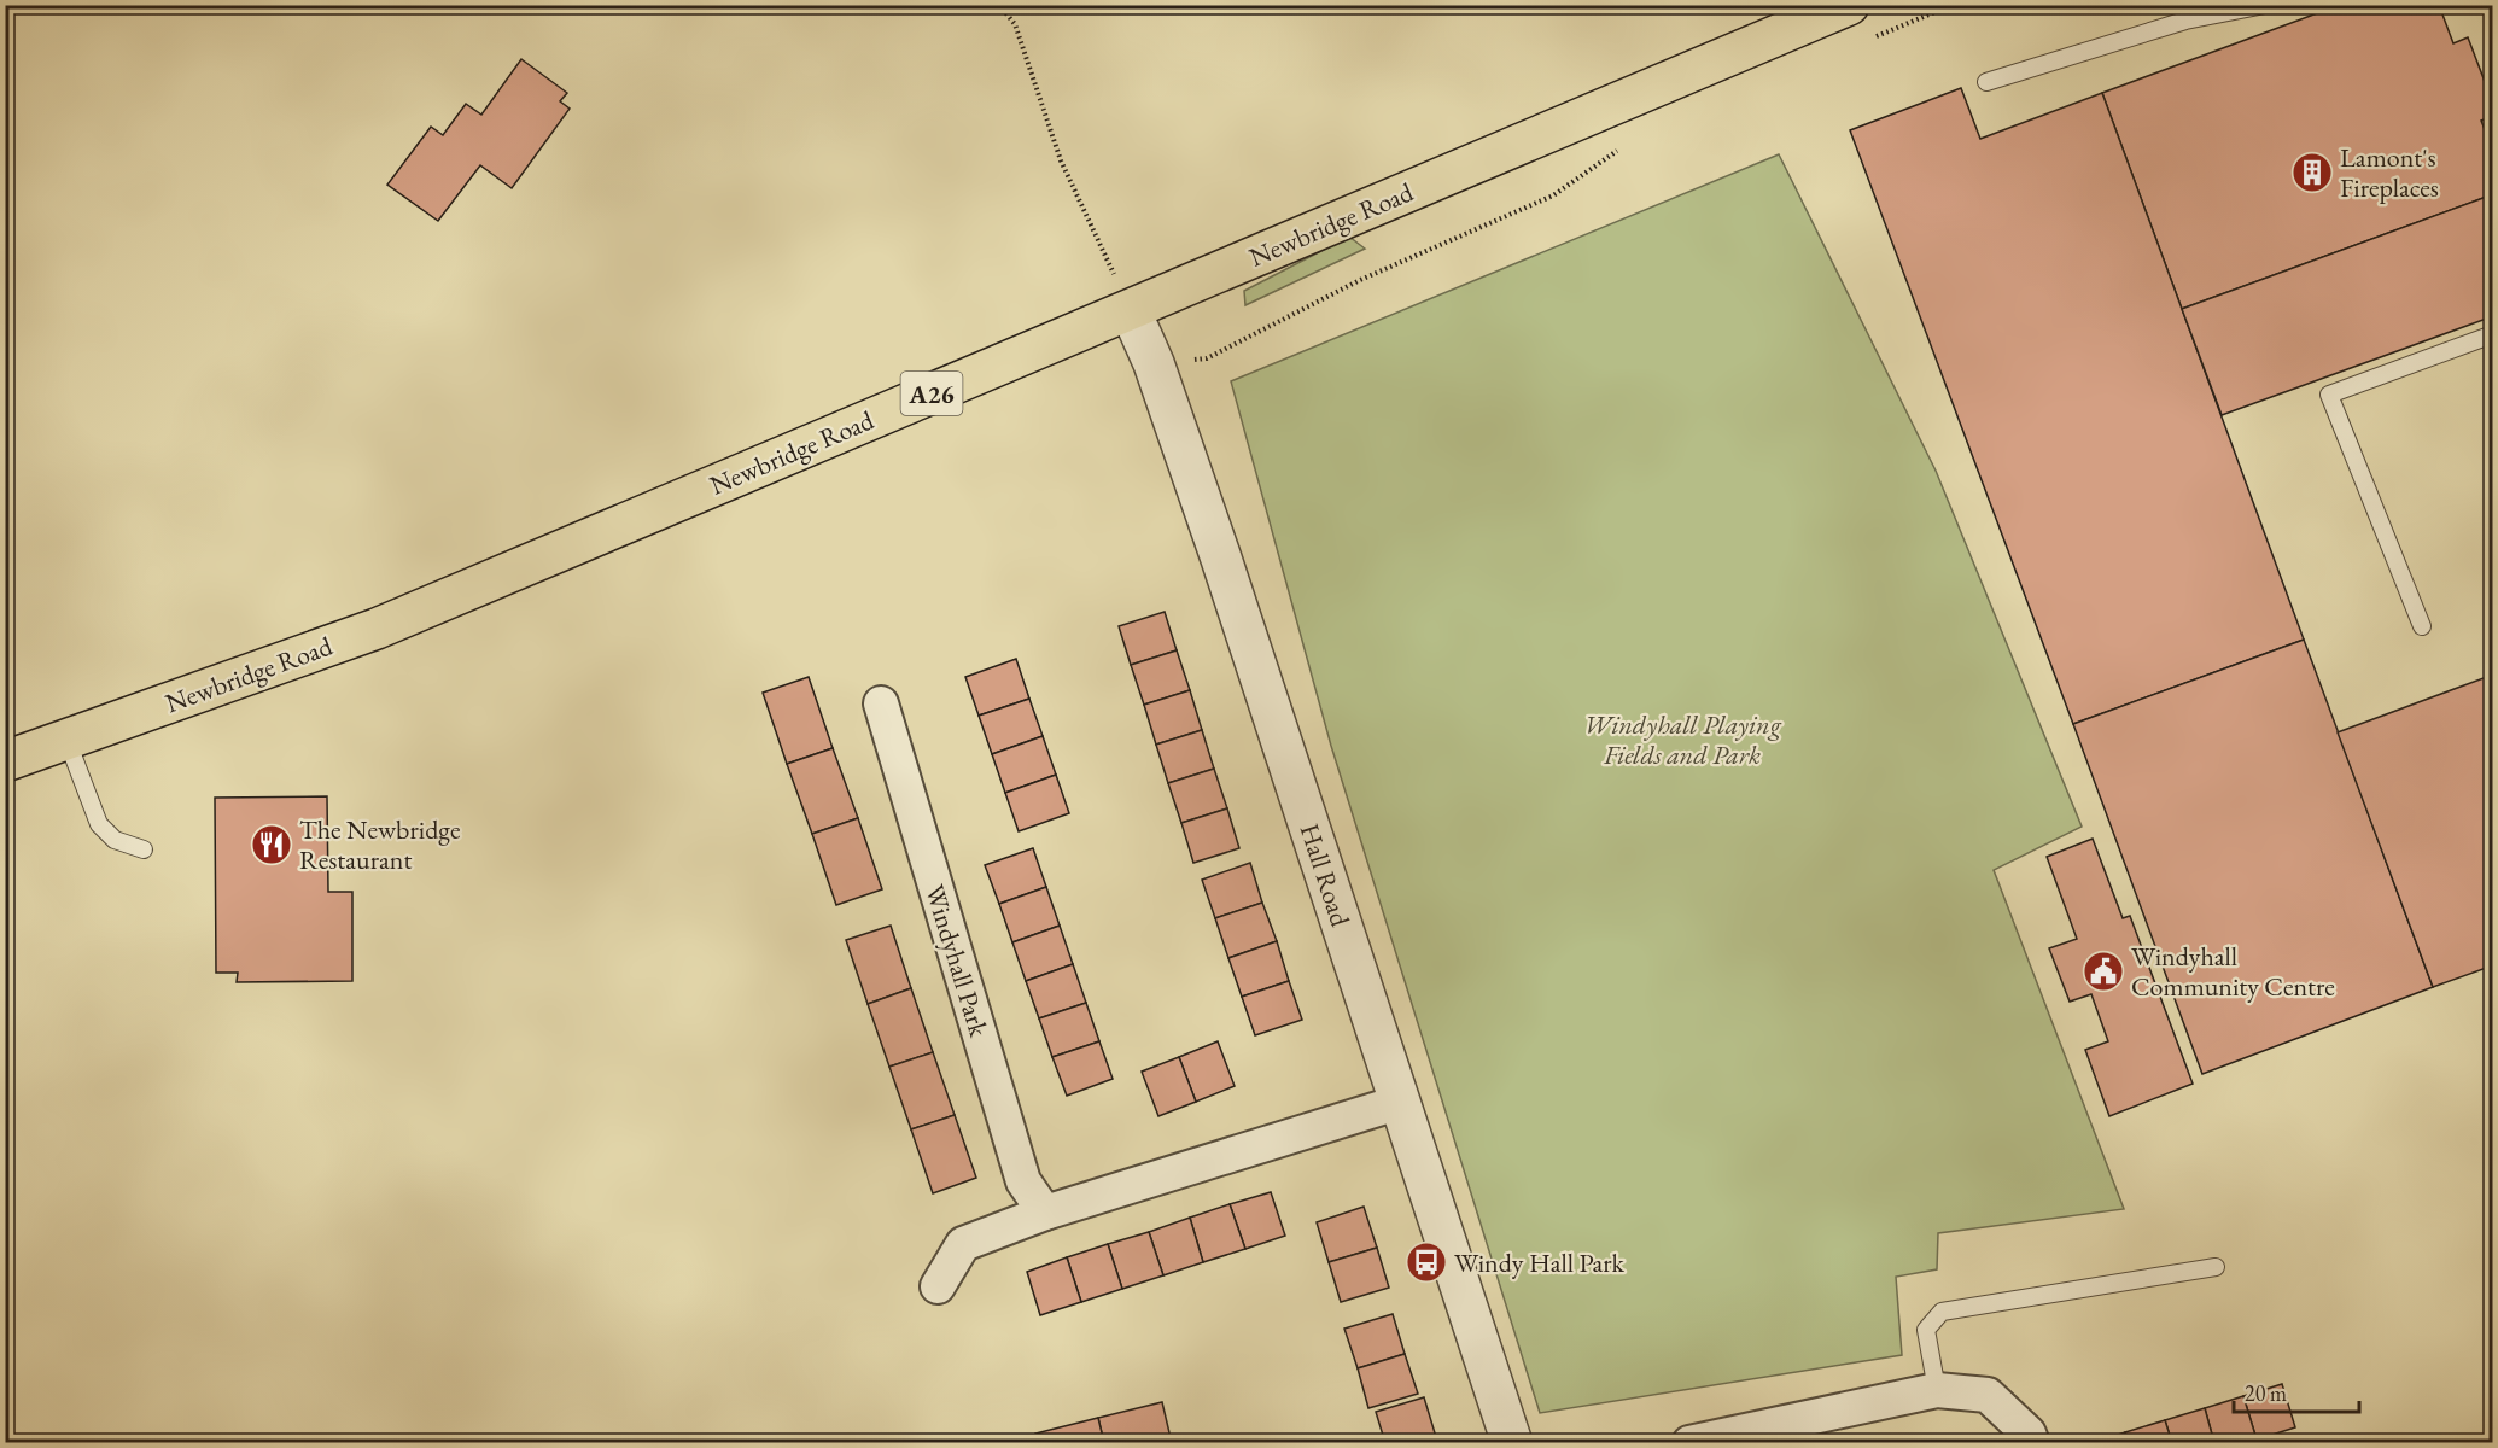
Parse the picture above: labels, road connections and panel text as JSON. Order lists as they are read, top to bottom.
{
  "streets": {
    "highway": ["Newbridge Road", "A26"],
    "street": ["Hall Road", "Windyhall Park"]
  },
  "crossings": [
    ["Newbridge Road", "Hall Road"]
  ],
  "parks": ["Windyhall Playing Fields and Park"],
  "places": {
    "building": ["Lamont's Fireplaces"],
    "restaurant": ["The Newbridge Restaurant"],
    "public building": ["Windyhall Community Centre"],
    "bus stop": ["Windy Hall Park"]
  },
  "scale_bar": "20 m"
}
